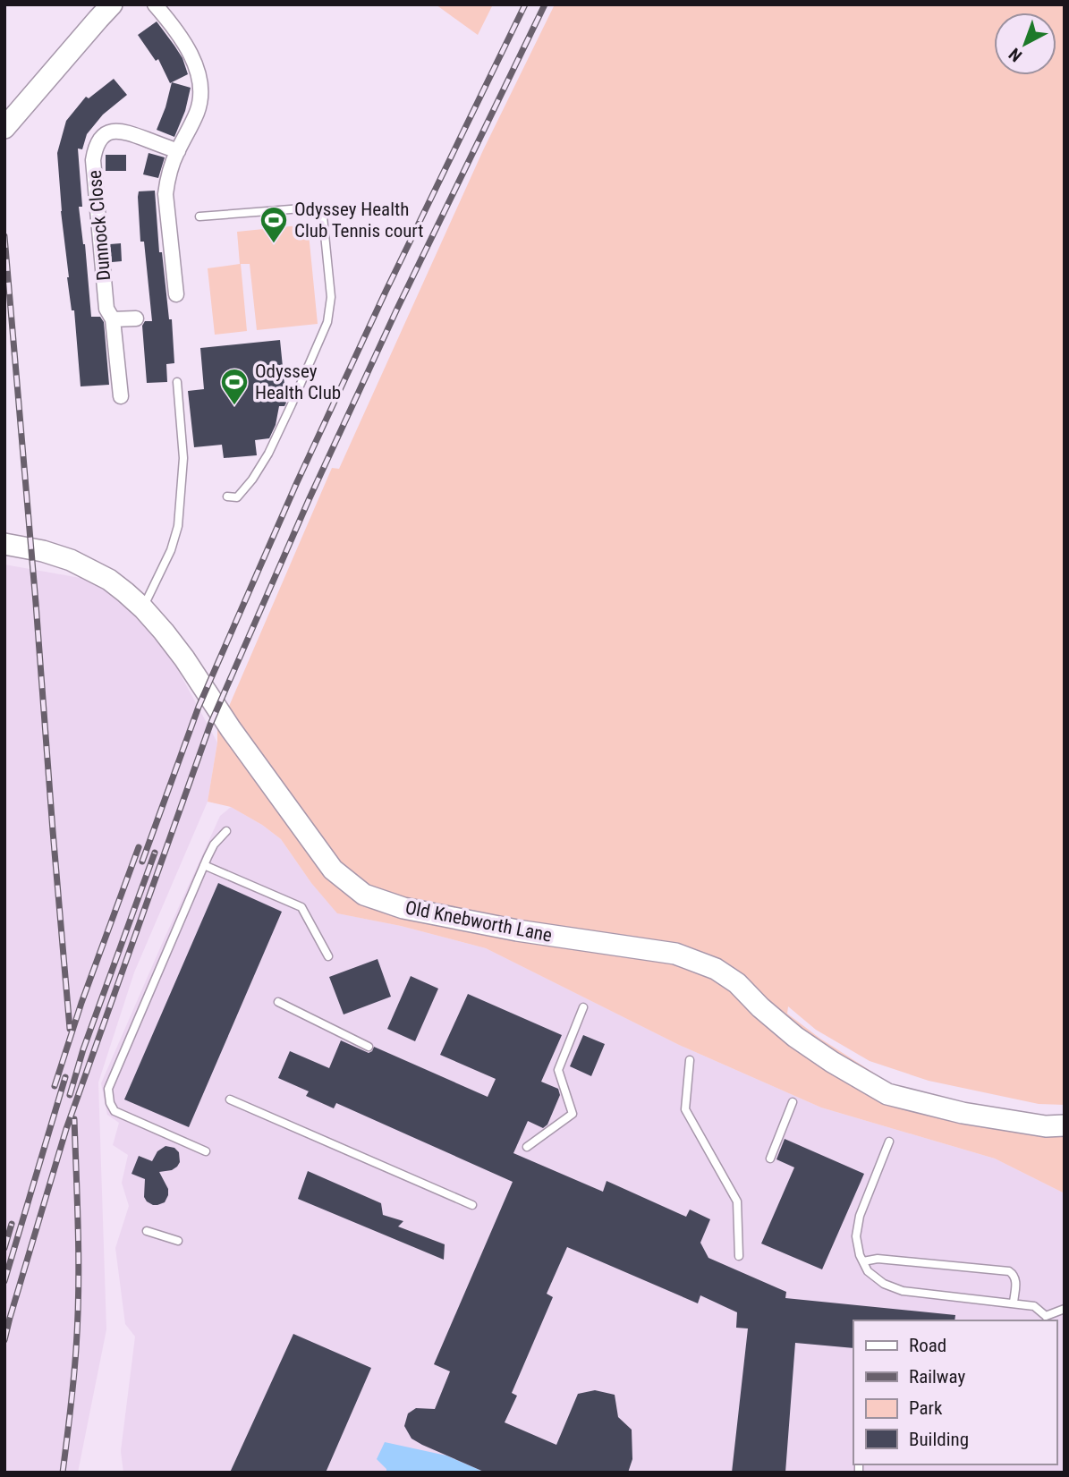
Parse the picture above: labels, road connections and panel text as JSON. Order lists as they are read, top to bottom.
{
  "streets": {
    "street": ["Dunnock Close", "Old Knebworth Lane"]
  },
  "places": {
    "sports": ["Odyssey Health Club Tennis court", "Odyssey Health Club"]
  },
  "legend": [
    "Road",
    "Railway",
    "Park",
    "Building"
  ],
  "north": "bottom left"
}
